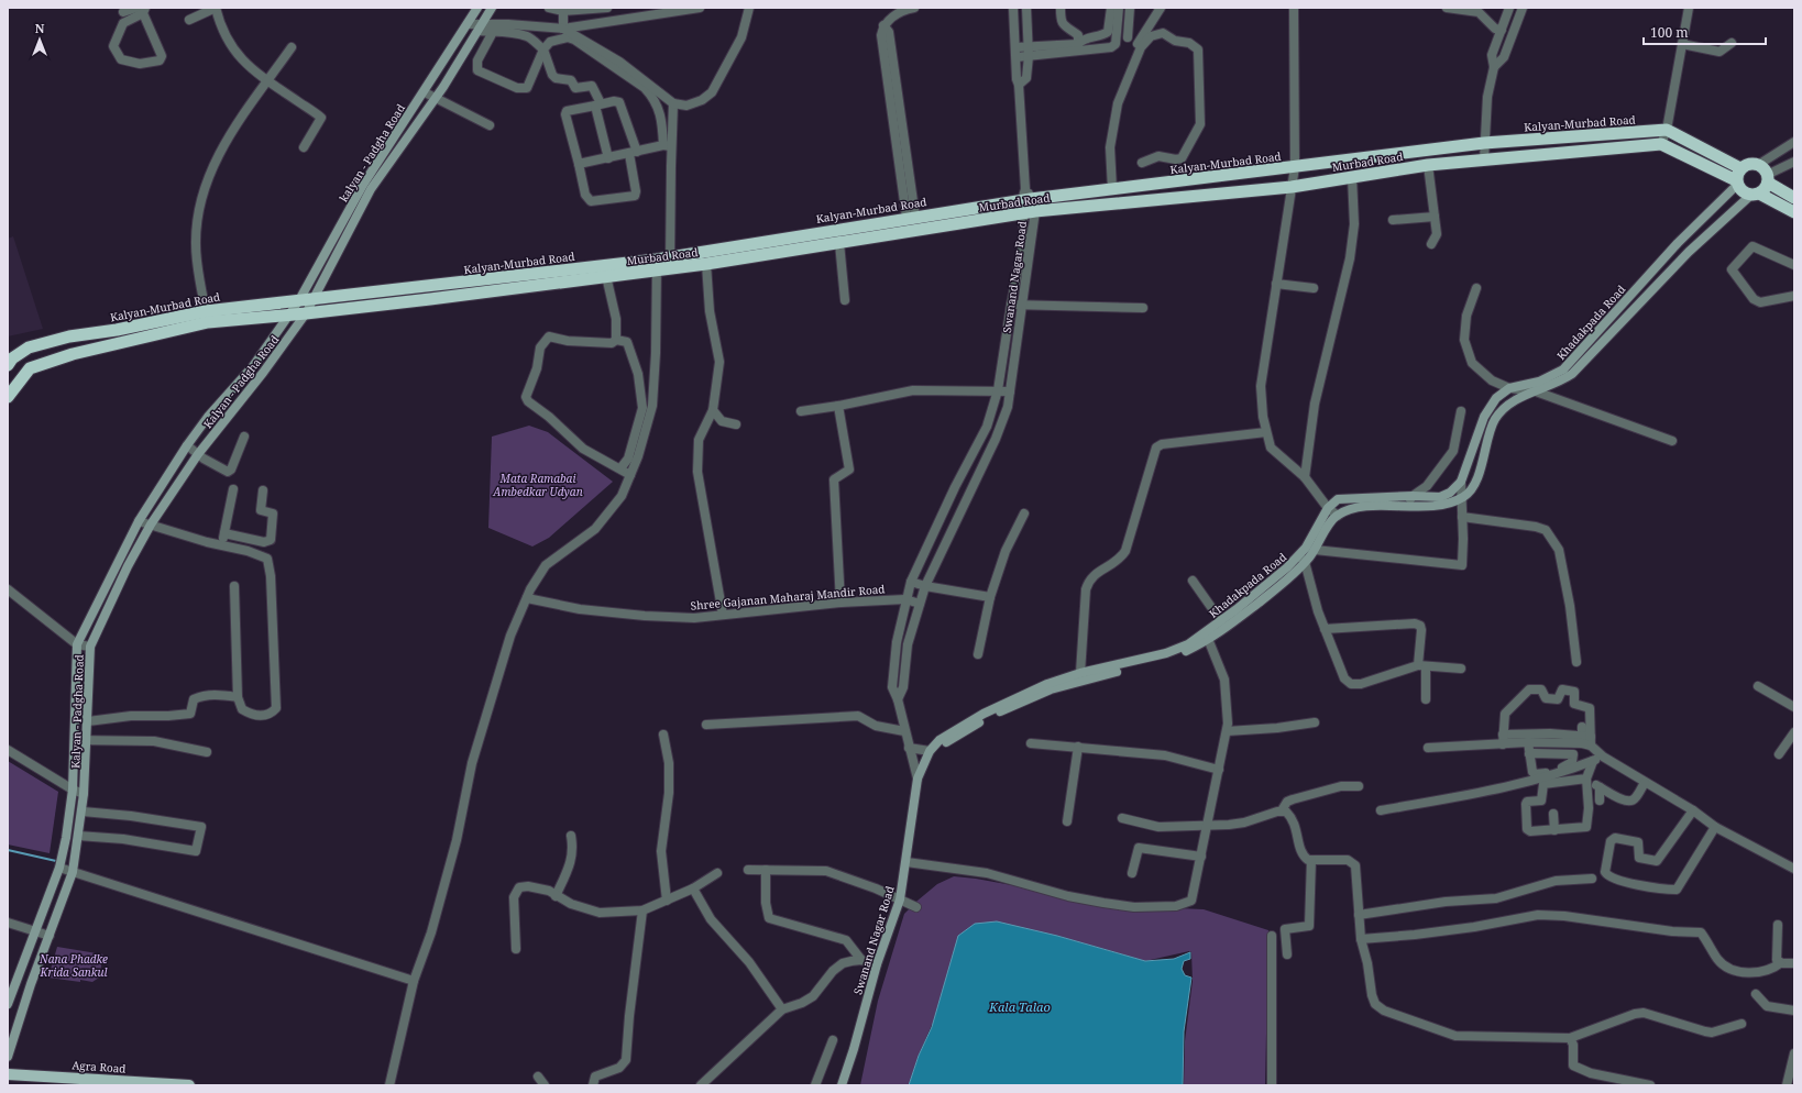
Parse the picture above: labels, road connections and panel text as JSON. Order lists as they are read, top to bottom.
{
  "streets": {
    "highway": ["Kalyan-Murbad Road", "Murbad Road"],
    "main road": [
      "kalyan - Padgha Road",
      "Swanand Nagar Road",
      "Khadakpada Road",
      "Kalyan - Padgha Road",
      "Agra Road"
    ],
    "street": ["Shree Gajanan Maharaj Mandir Road"]
  },
  "crossings": [
    ["Kalyan-Murbad Road", "kalyan - Padgha Road"],
    ["Kalyan-Murbad Road", "Murbad Road"],
    ["Kalyan-Murbad Road", "Swanand Nagar Road"],
    ["Kalyan-Murbad Road", "Kalyan - Padgha Road"],
    ["kalyan - Padgha Road", "Murbad Road"],
    ["kalyan - Padgha Road", "Kalyan - Padgha Road"],
    ["Murbad Road", "Swanand Nagar Road"],
    ["Murbad Road", "Kalyan - Padgha Road"],
    ["Swanand Nagar Road", "Shree Gajanan Maharaj Mandir Road"]
  ],
  "water": ["Kala Talao"],
  "parks": ["Mata Ramabai Ambedkar Udyan", "Nana Phadke Krida Sankul"],
  "scale_bar": "100 m",
  "north": "top"
}
